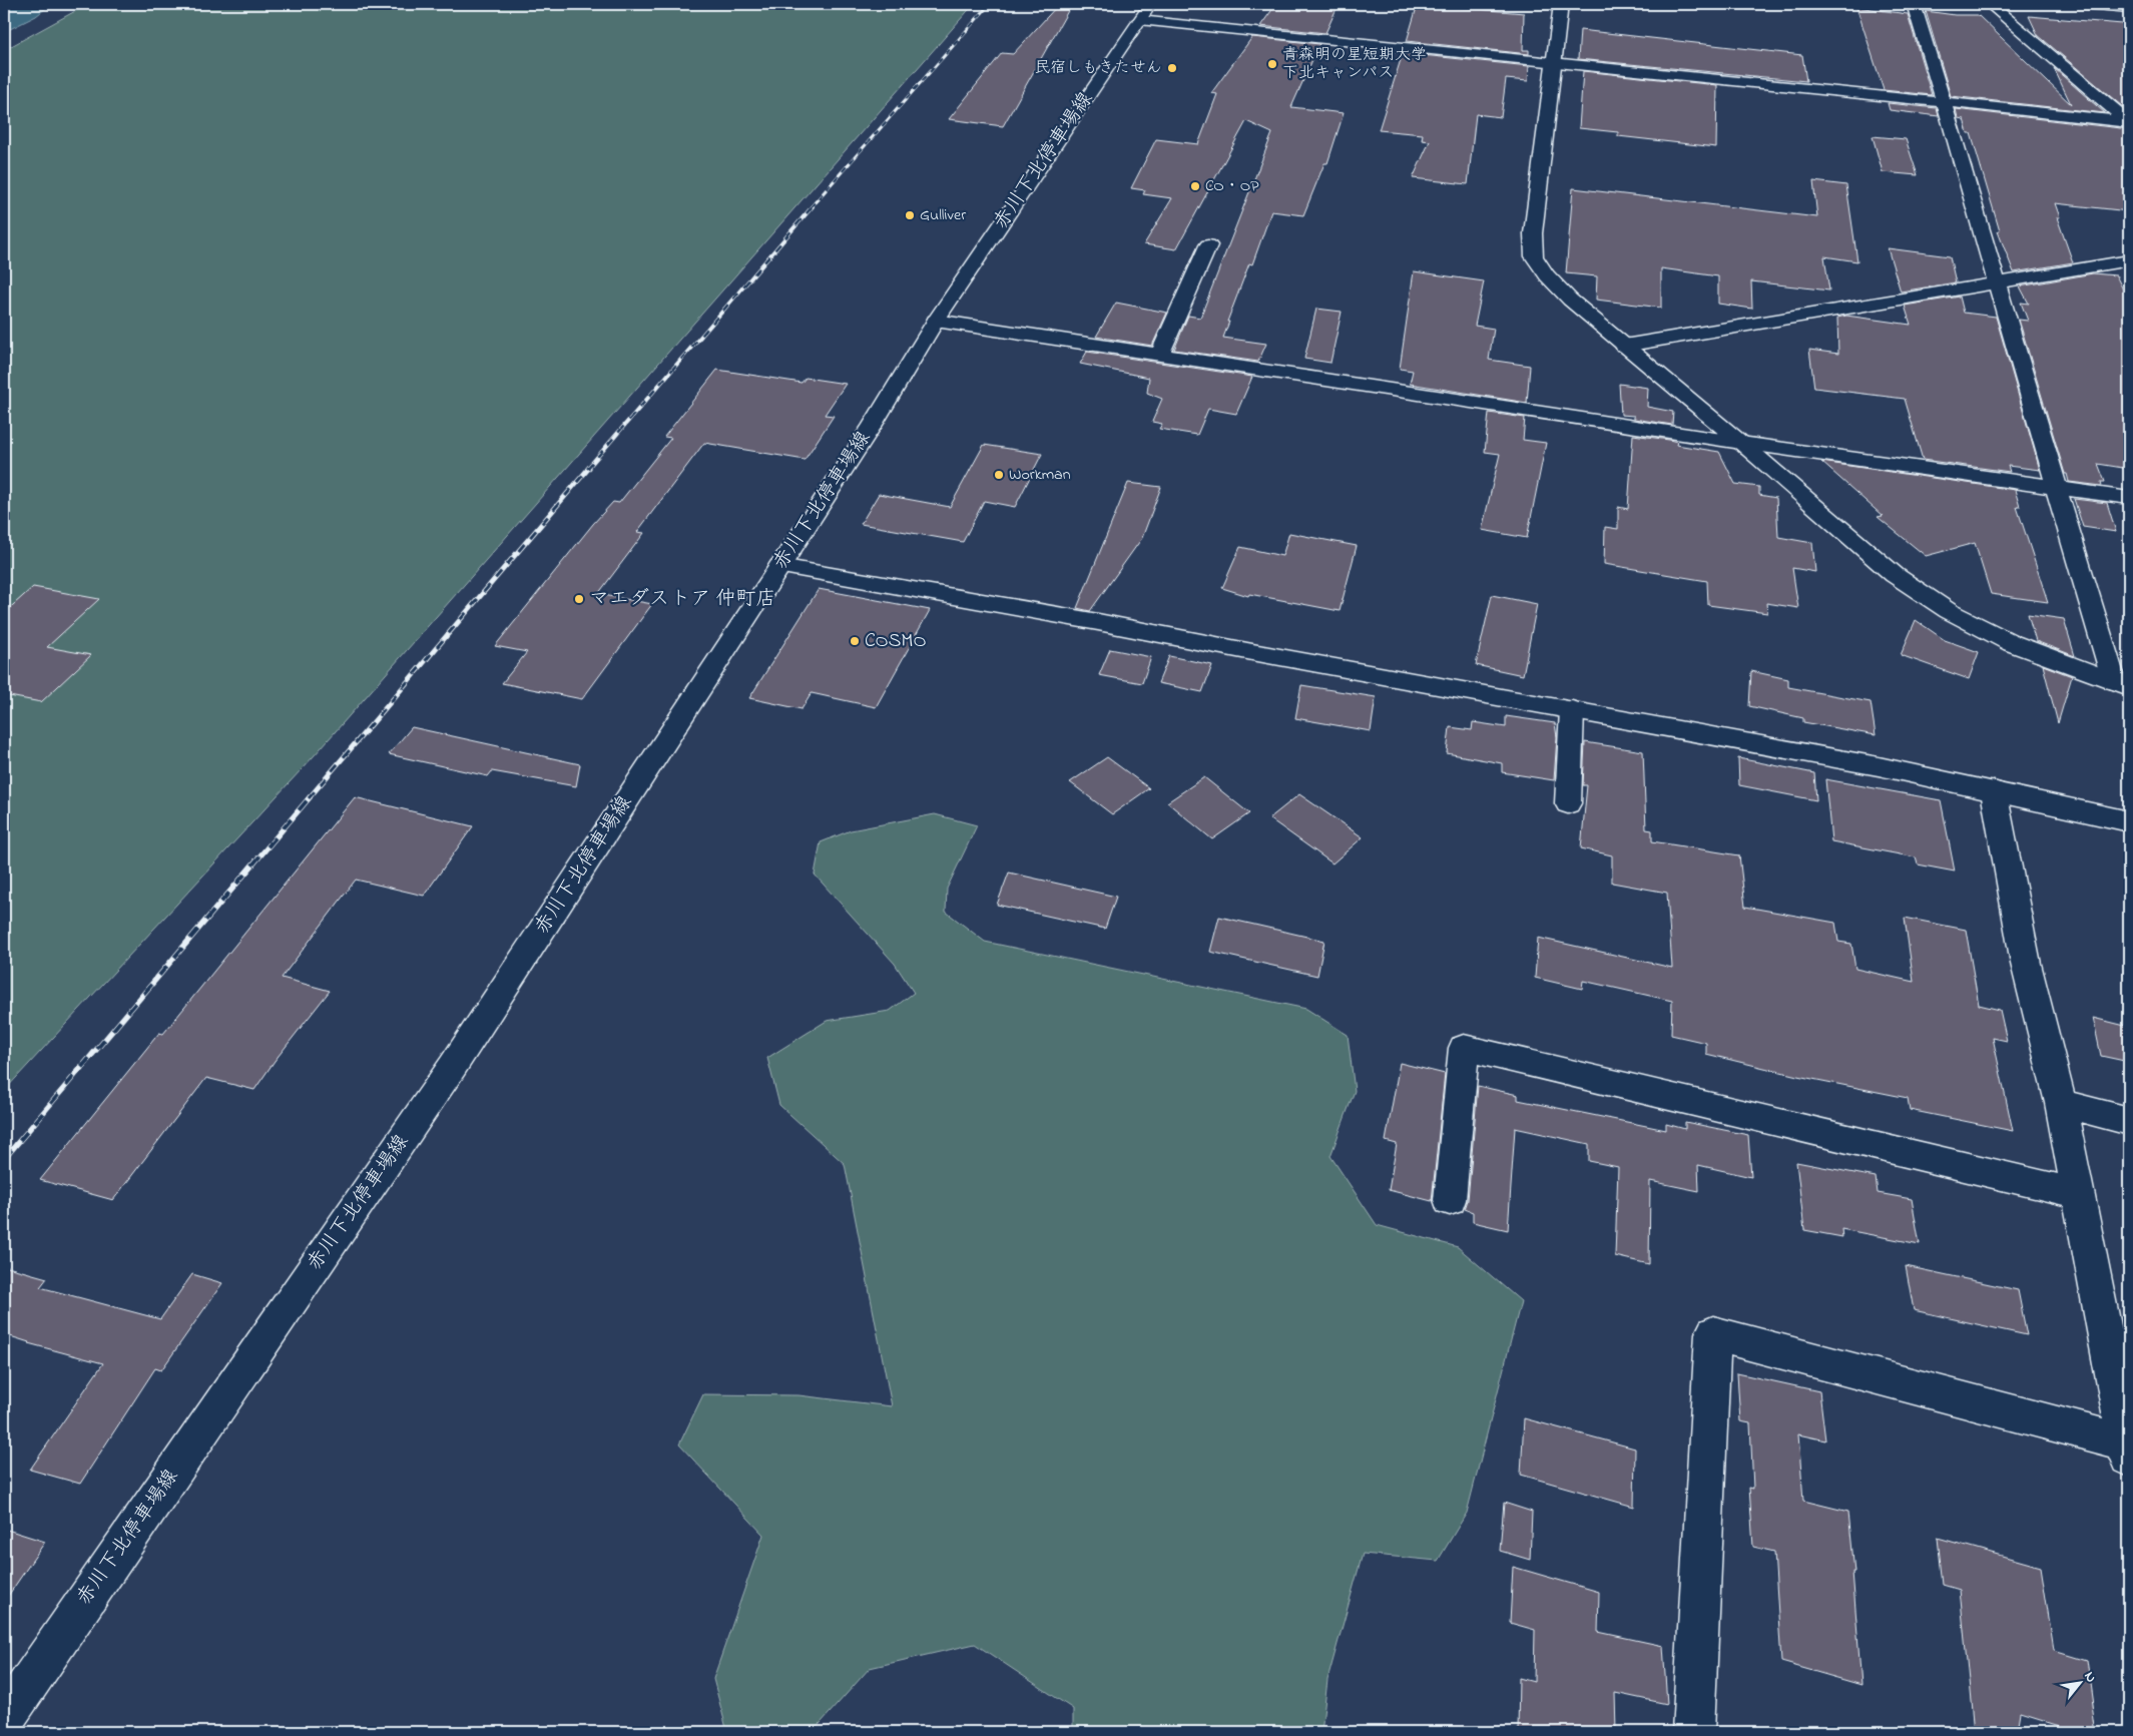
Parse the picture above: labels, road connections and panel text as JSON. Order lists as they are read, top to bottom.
{
  "streets": {
    "street": ["赤川下北停車場線"]
  },
  "places": [
    "青森明の星短期大学 下北キャンパス",
    "民宿しもきたせん",
    "CO・OP",
    "Gulliver",
    "Workman",
    "マエダストア 仲町店",
    "COSMO"
  ],
  "north": "top right"
}
